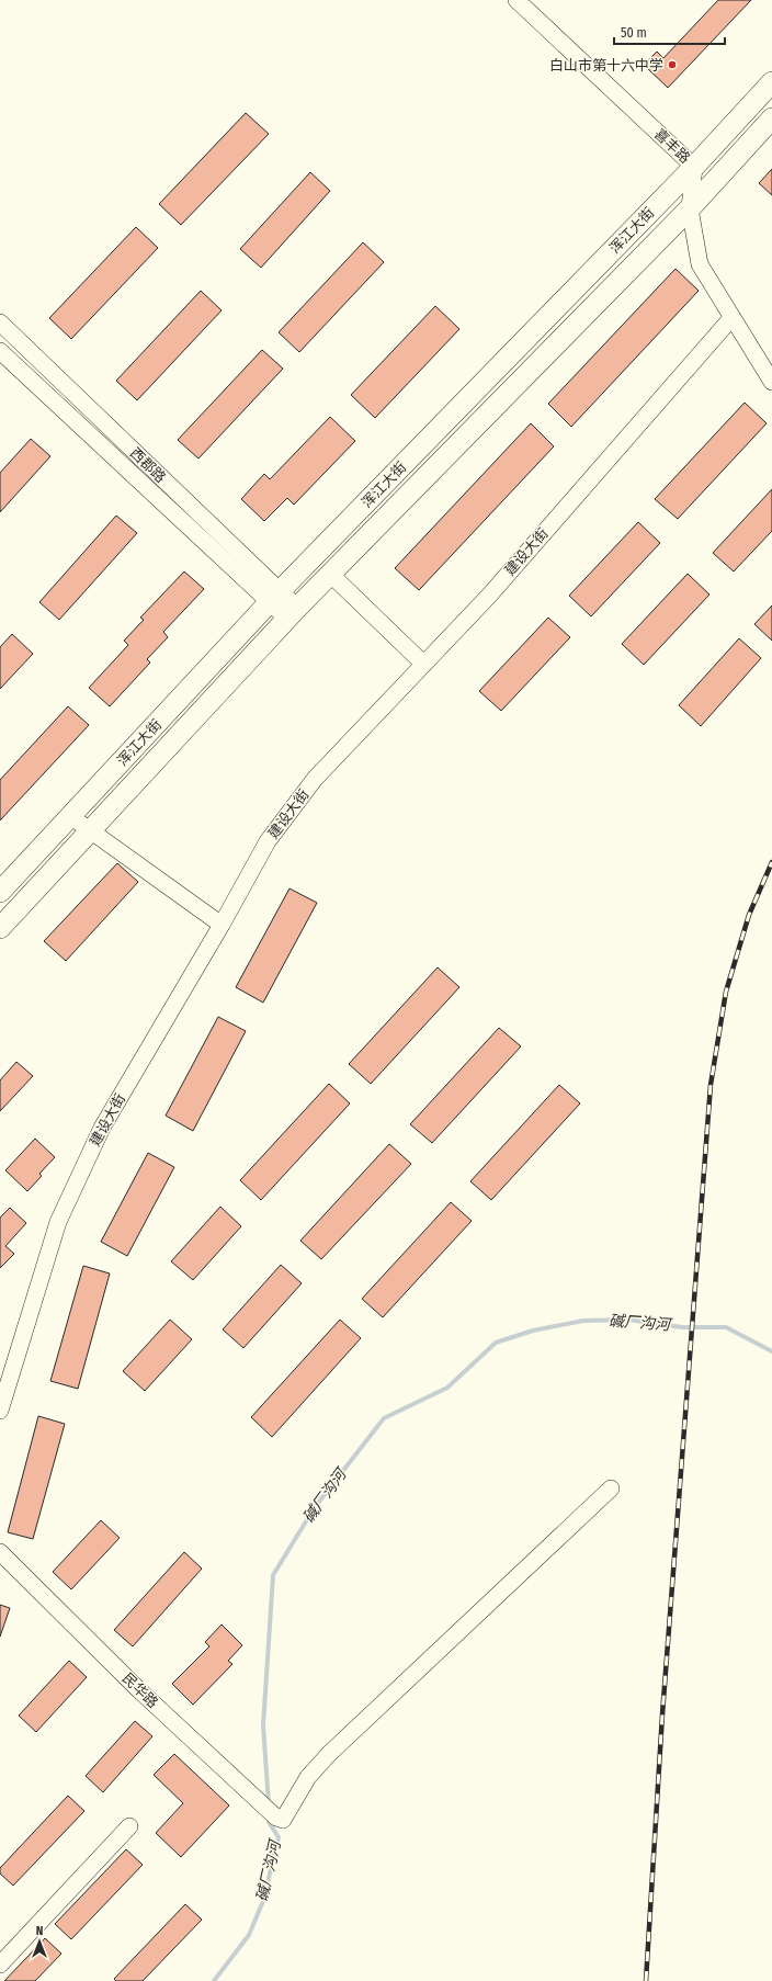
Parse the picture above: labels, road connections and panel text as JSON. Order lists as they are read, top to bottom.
{
  "streets": {
    "main road": ["浑江大街"],
    "street": [
      "喜丰路",
      "西郡路",
      "建设大街",
      "民华路"
    ]
  },
  "crossings": [
    ["喜丰路", "浑江大街"],
    ["喜丰路", "建设大街"],
    ["浑江大街", "西郡路"]
  ],
  "water": ["碱厂沟河"],
  "places": ["白山市第十六中学"],
  "scale_bar": "50 m",
  "north": "top"
}
